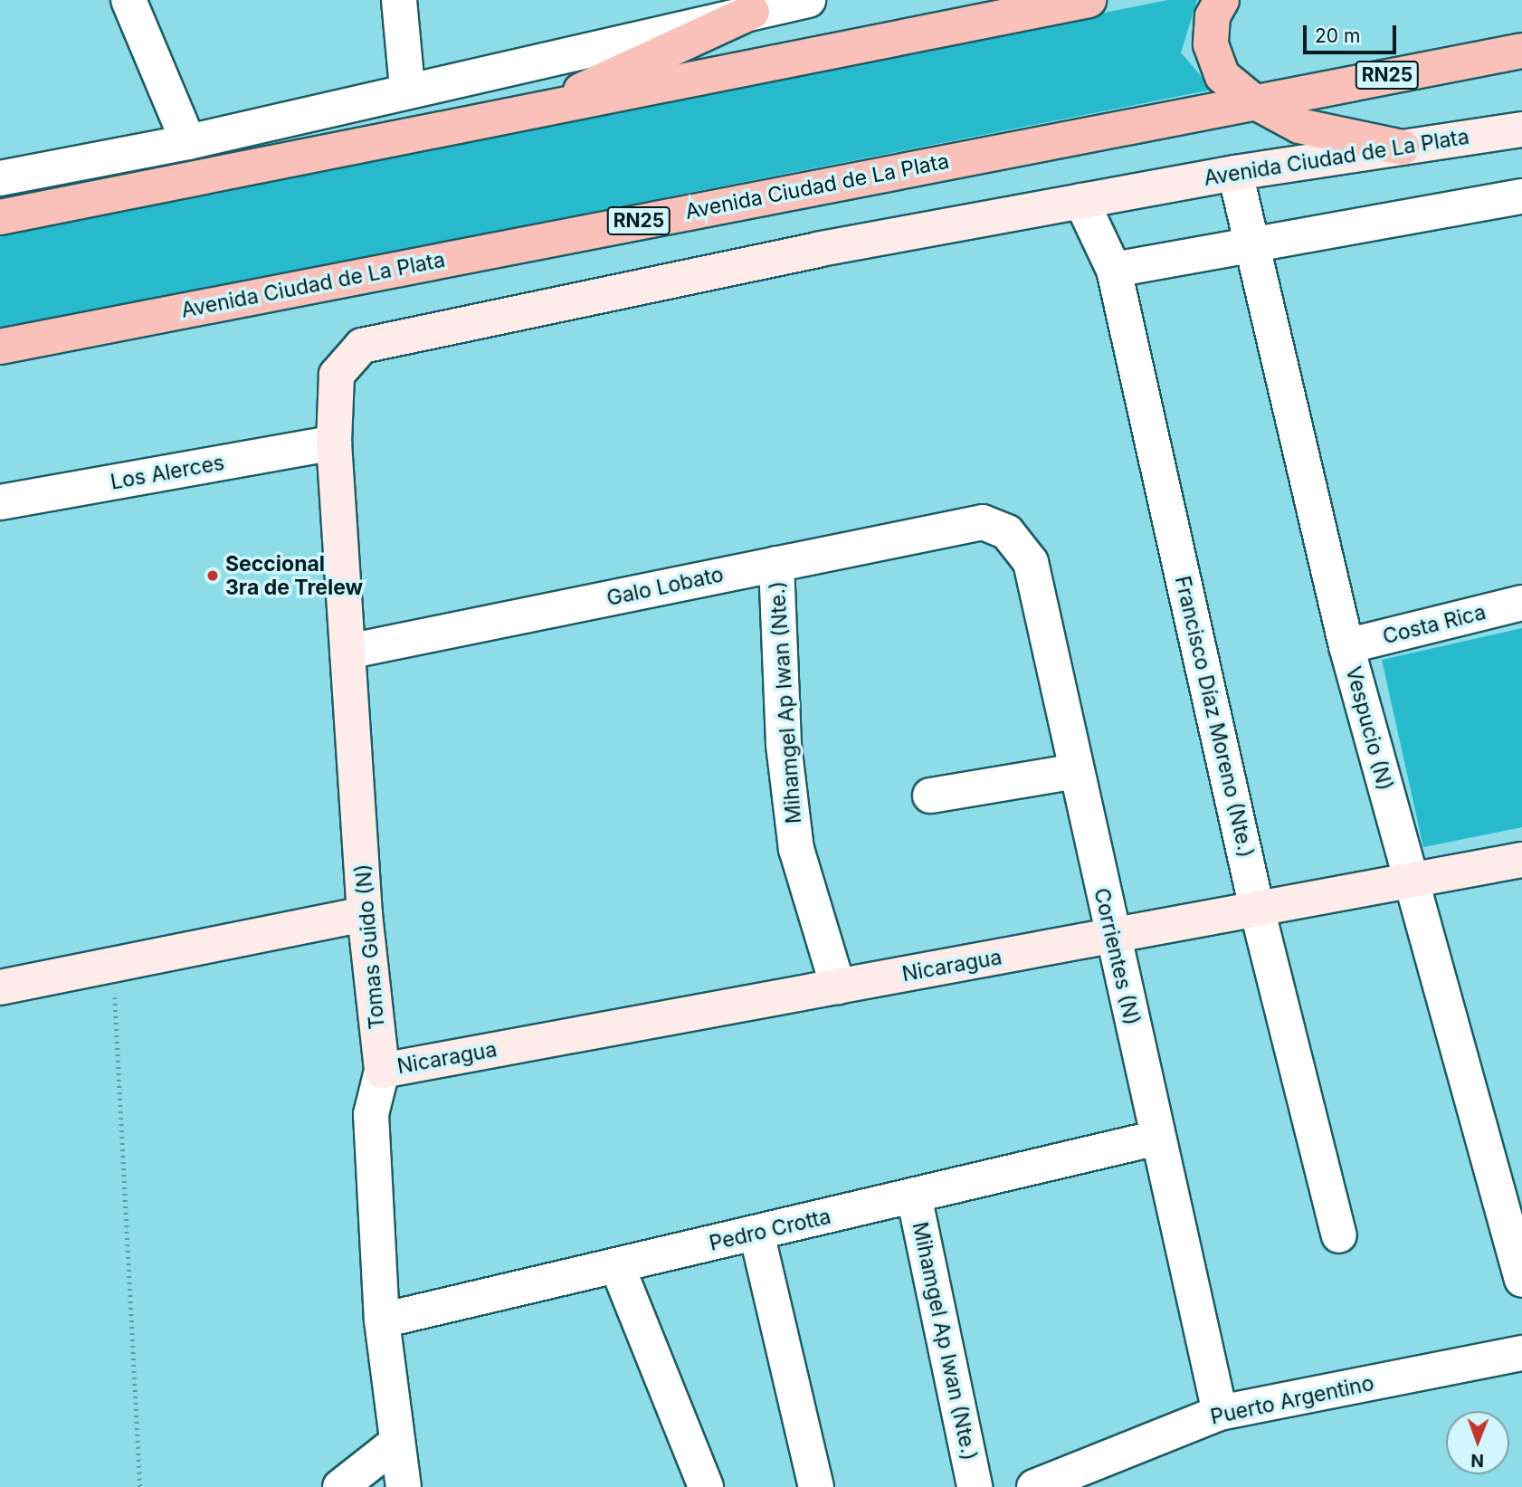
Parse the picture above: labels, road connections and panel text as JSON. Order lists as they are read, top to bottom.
{
  "streets": {
    "highway": ["RN25", "Avenida Ciudad de La Plata"],
    "street": [
      "Los Alerces",
      "Galo Lobato",
      "Costa Rica",
      "Mihamgel Ap Iwan (Nte.)",
      "Francisco Díaz Moreno (Nte.)",
      "Vespucio (N)",
      "Tomas Guido (N)",
      "Corrientes (N)",
      "Nicaragua",
      "Pedro Crotta",
      "Puerto Argentino"
    ]
  },
  "crossings": [
    ["Avenida Ciudad de La Plata", "Los Alerces"],
    ["Avenida Ciudad de La Plata", "Francisco Díaz Moreno (Nte.)"],
    ["Avenida Ciudad de La Plata", "Vespucio (N)"],
    ["Avenida Ciudad de La Plata", "Tomas Guido (N)"],
    ["Los Alerces", "Tomas Guido (N)"],
    ["Galo Lobato", "Mihamgel Ap Iwan (Nte.)"],
    ["Galo Lobato", "Tomas Guido (N)"],
    ["Galo Lobato", "Corrientes (N)"],
    ["Costa Rica", "Vespucio (N)"],
    ["Mihamgel Ap Iwan (Nte.)", "Nicaragua"],
    ["Mihamgel Ap Iwan (Nte.)", "Pedro Crotta"],
    ["Francisco Díaz Moreno (Nte.)", "Nicaragua"],
    ["Vespucio (N)", "Nicaragua"],
    ["Tomas Guido (N)", "Nicaragua"],
    ["Tomas Guido (N)", "Pedro Crotta"],
    ["Corrientes (N)", "Nicaragua"],
    ["Corrientes (N)", "Pedro Crotta"],
    ["Corrientes (N)", "Puerto Argentino"]
  ],
  "places": ["Seccional 3ra de Trelew"],
  "scale_bar": "20 m",
  "north": "bottom"
}
